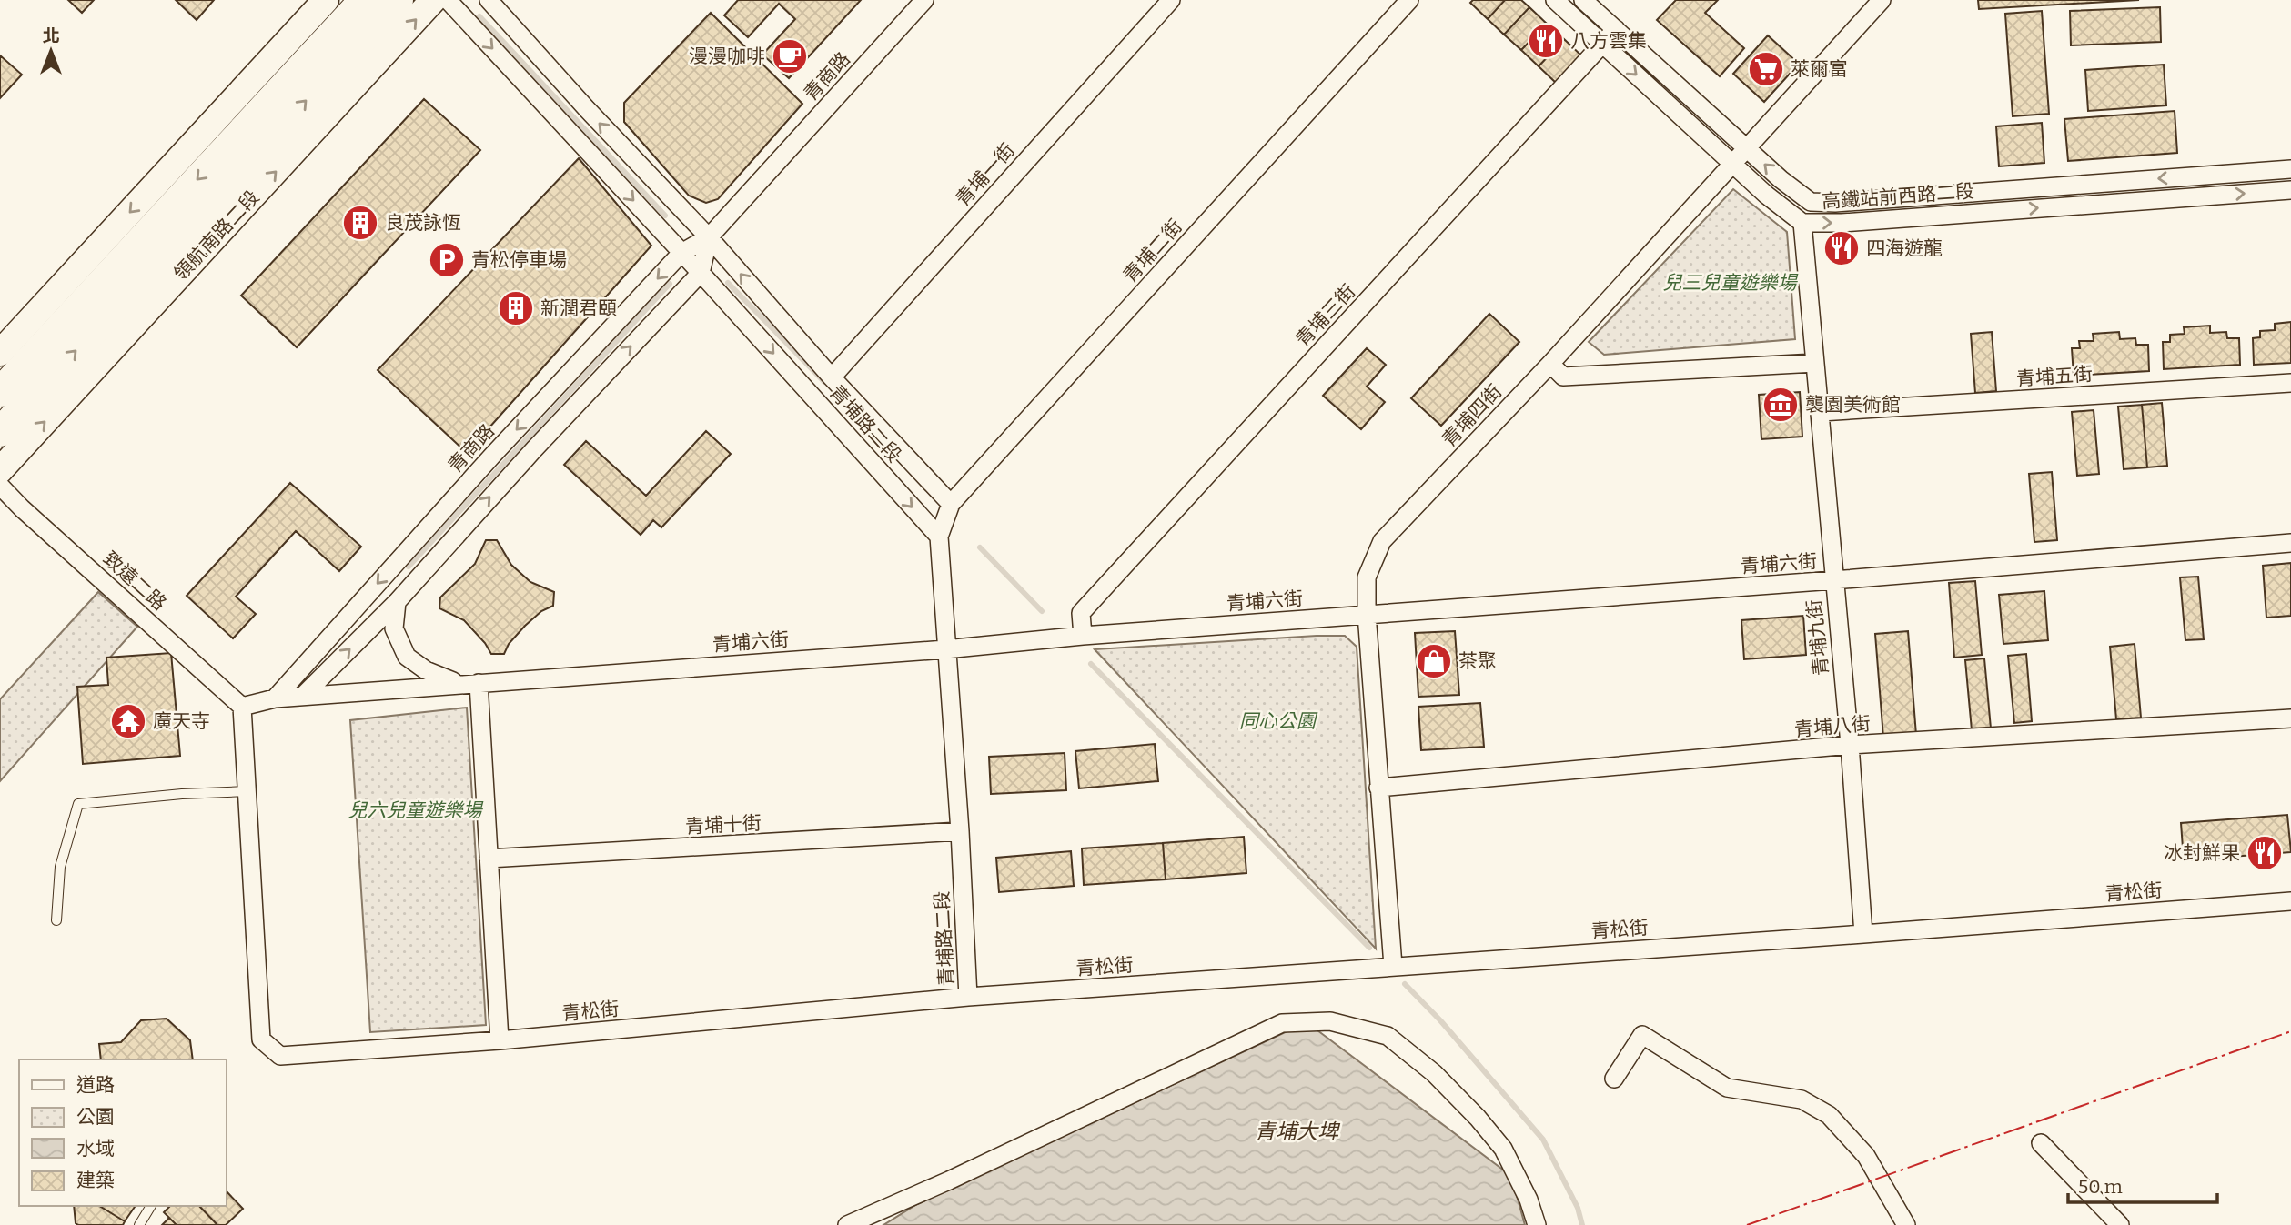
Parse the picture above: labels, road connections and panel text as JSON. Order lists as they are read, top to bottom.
{
  "streets": {
    "main road": ["領航南路二段"],
    "street": [
      "青商路",
      "青埔一街",
      "高鐵站前西路二段",
      "青埔二街",
      "青埔三街",
      "青埔五街",
      "青埔四街",
      "青埔路二段",
      "青埔六街",
      "致遠二路",
      "青埔九街",
      "青埔八街",
      "青埔十街",
      "青松街"
    ]
  },
  "crossings": [
    ["青商路", "青埔路二段"],
    ["青商路", "青埔六街"],
    ["青埔一街", "青埔路二段"],
    ["高鐵站前西路二段", "青埔三街"],
    ["高鐵站前西路二段", "青埔四街"],
    ["高鐵站前西路二段", "青埔九街"],
    ["青埔二街", "青埔路二段"],
    ["青埔三街", "青埔六街"],
    ["青埔五街", "青埔九街"],
    ["青埔四街", "青埔六街"],
    ["青埔四街", "青埔八街"],
    ["青埔四街", "青松街"],
    ["青埔路二段", "青埔六街"],
    ["青埔路二段", "青埔十街"],
    ["青埔路二段", "青松街"],
    ["青埔六街", "致遠二路"],
    ["青埔六街", "青埔九街"],
    ["青埔六街", "青松街"],
    ["致遠二路", "青松街"],
    ["青埔九街", "青埔八街"],
    ["青埔九街", "青松街"]
  ],
  "water": ["青埔大埤"],
  "parks": ["兒三兒童遊樂場", "同心公園", "兒六兒童遊樂場"],
  "places": {
    "restaurant": ["八方雲集", "四海遊龍", "冰封鮮果"],
    "cafe": ["漫漫咖啡"],
    "supermarket": ["萊爾富"],
    "building": ["良茂詠恆", "新潤君頤"],
    "parking": ["青松停車場"],
    "museum": ["襲園美術館"],
    "shop": ["茶聚"],
    "temple": ["廣天寺"]
  },
  "legend": [
    "道路",
    "公園",
    "水域",
    "建築"
  ],
  "scale_bar": "50 m",
  "north": "top"
}
